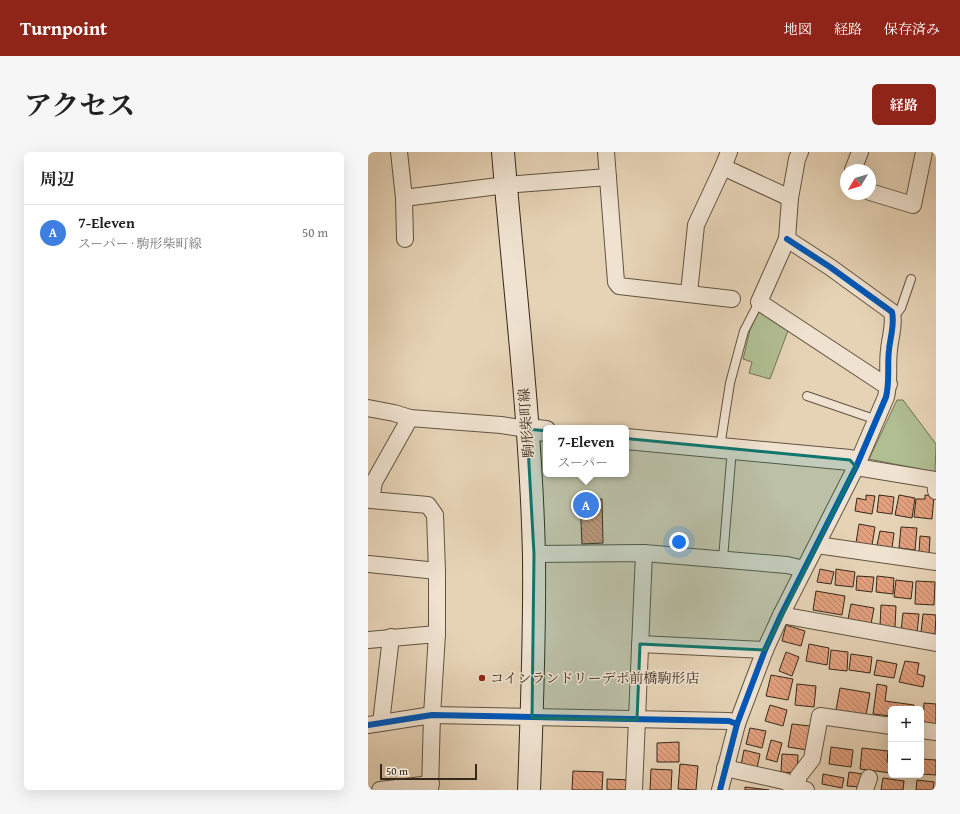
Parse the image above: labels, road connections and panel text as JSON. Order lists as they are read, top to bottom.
{
  "streets": {
    "main road": ["駒形柴町線"]
  },
  "places": ["コインランドリーデポ前橋駒形店"],
  "scale_bar": "50 m",
  "north": "bottom left",
  "page": {
    "header": "Turnpoint",
    "nav": ["地図", "経路", "保存済み"],
    "title": "アクセス",
    "buttons": "経路",
    "heading": "周辺",
    "list": [
      {
        "mark": "A",
        "name": "7-Eleven",
        "note": "スーパー · 駒形柴町線",
        "value": "50 m"
      }
    ],
    "popup": ["7-Eleven", "スーパー"],
    "pins": "A",
    "map_buttons": ["+", "−"],
    "scale": "50 m"
  }
}
